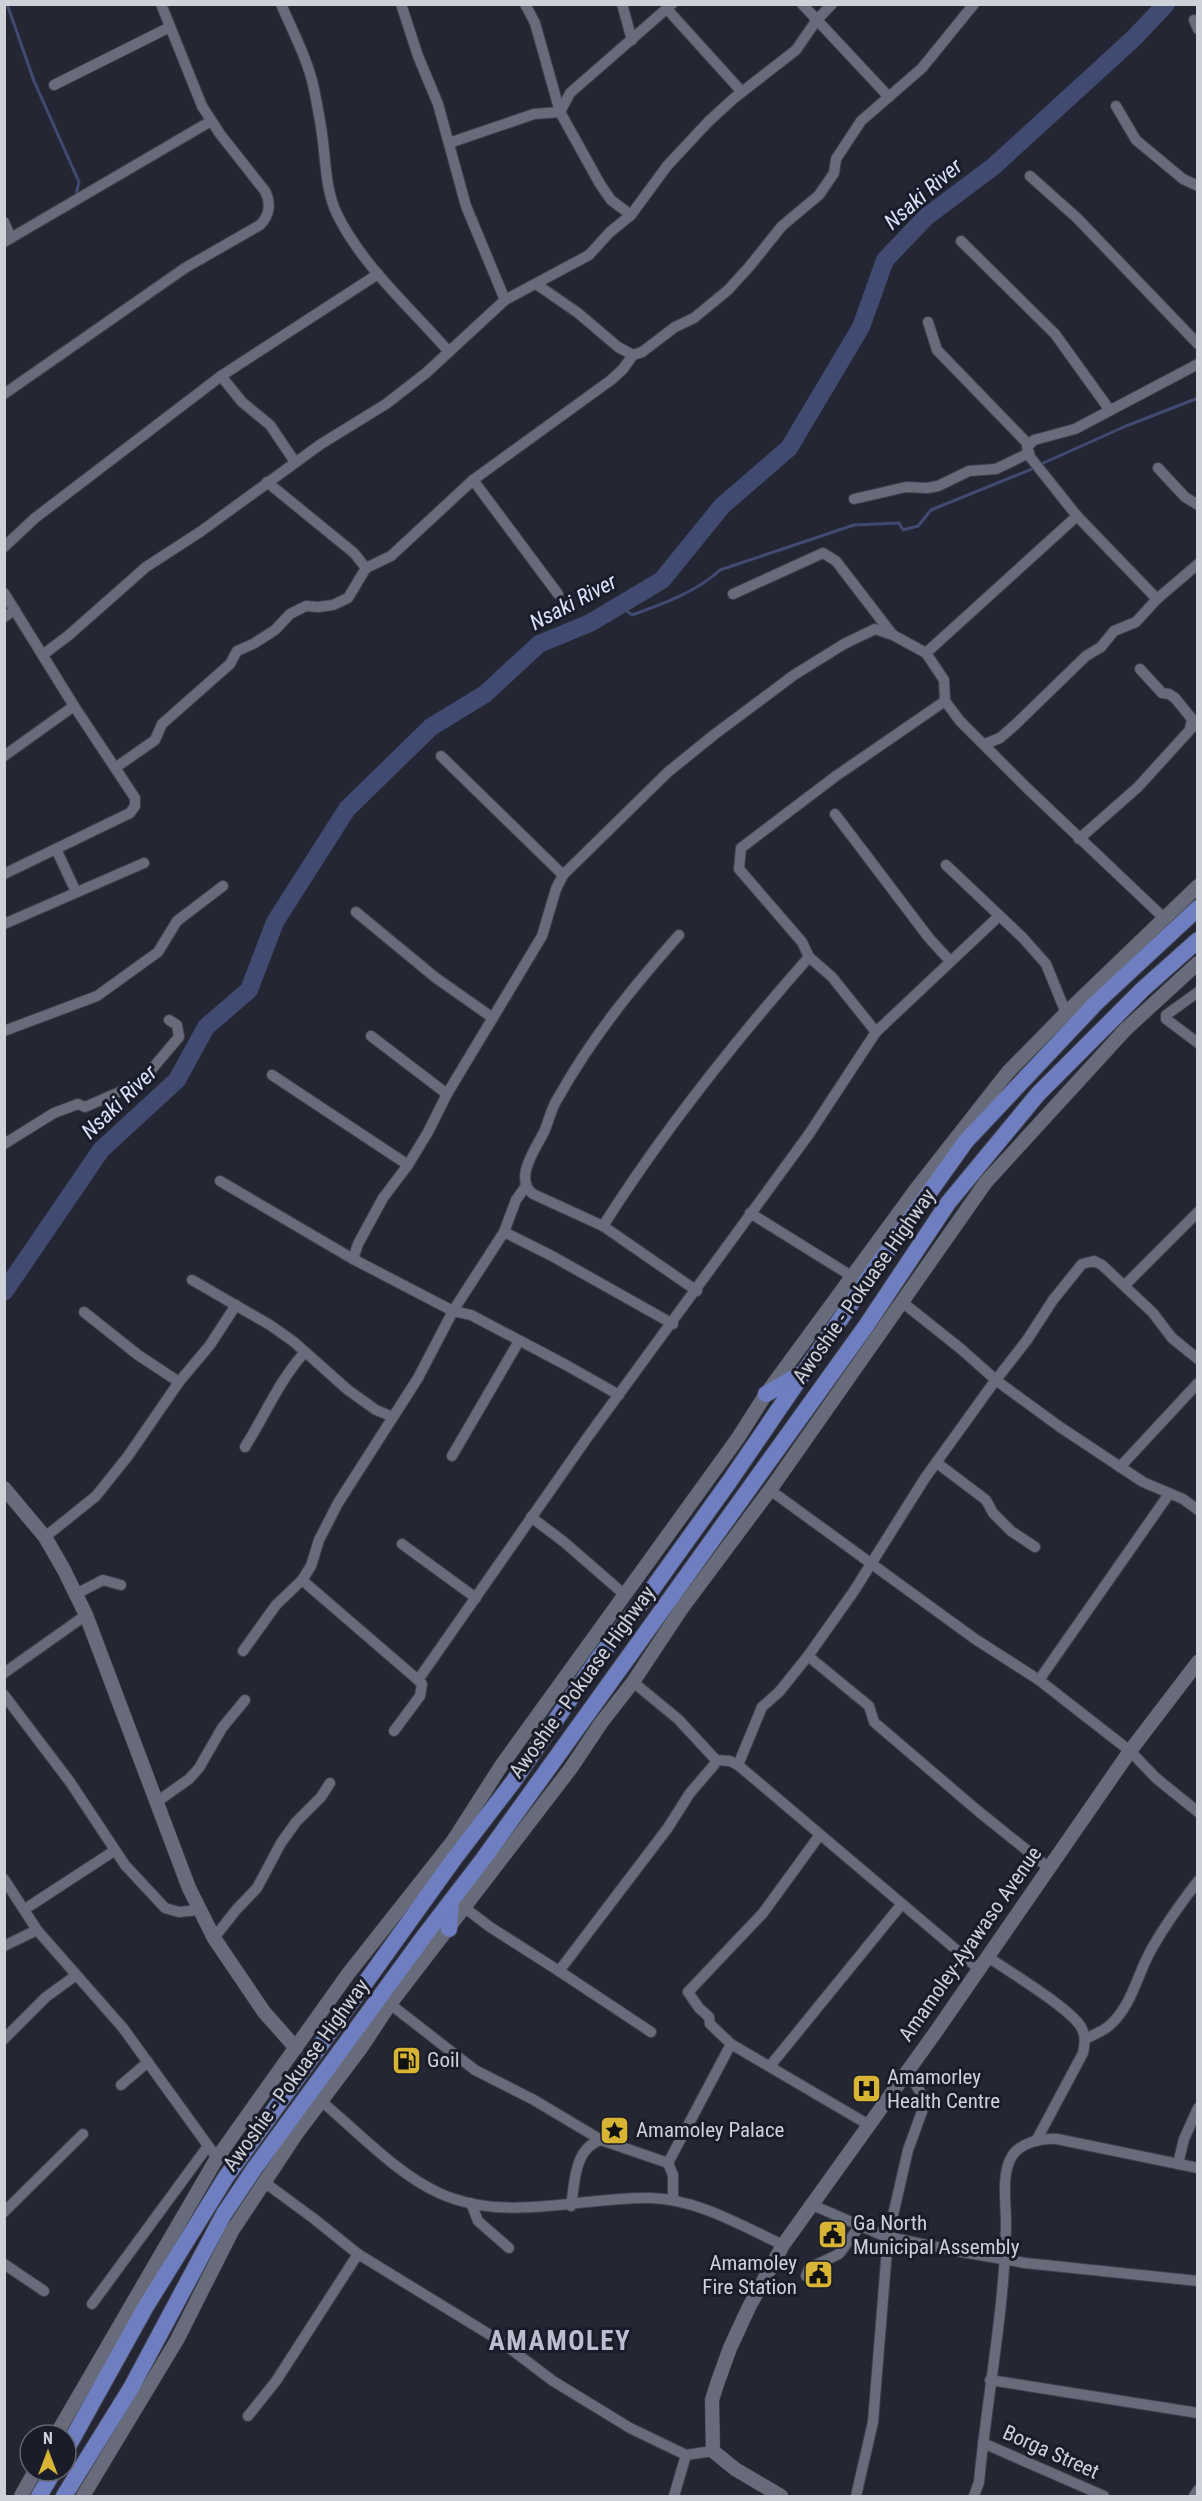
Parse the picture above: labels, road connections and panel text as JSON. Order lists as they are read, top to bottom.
{
  "streets": {
    "main road": ["Awoshie - Pokuase Highway"],
    "street": ["Amamoley-Ayawaso Avenue", "Borga Street"]
  },
  "districts": ["AMAMOLEY"],
  "water": ["Nsaki River"],
  "places": {
    "fuel station": ["Goil"],
    "hospital": ["Amamorley Health Centre"],
    "place": ["Amamoley Palace"],
    "public building": ["Ga North Municipal Assembly", "Amamoley Fire Station"]
  },
  "north": "top"
}
